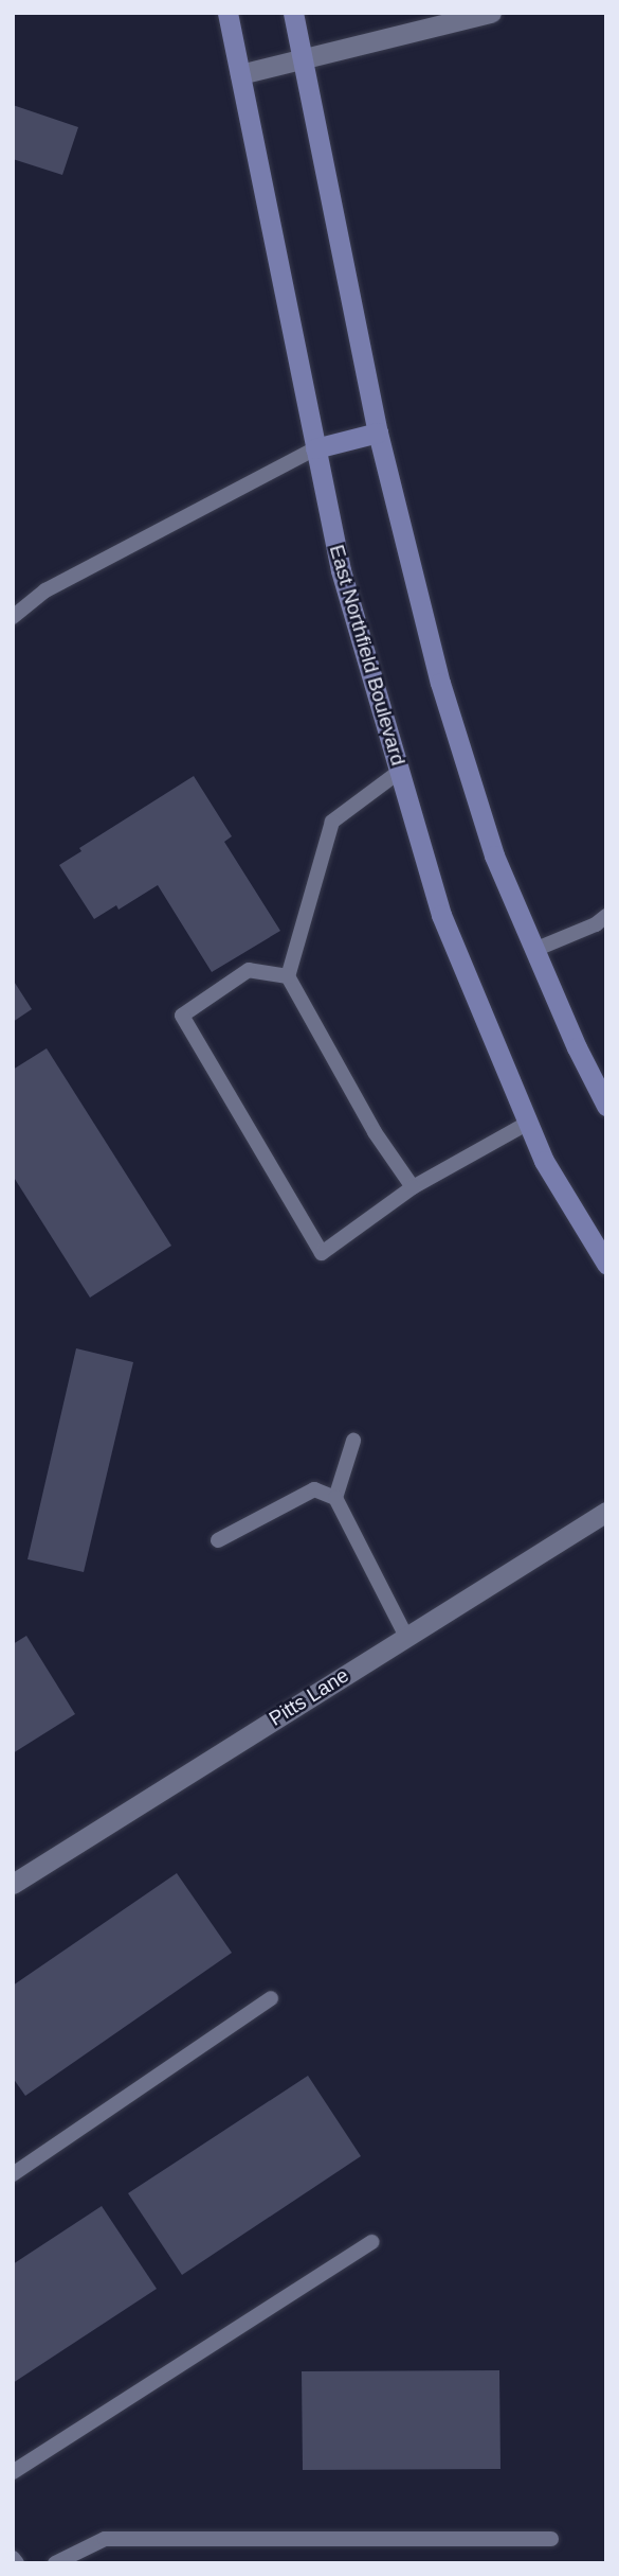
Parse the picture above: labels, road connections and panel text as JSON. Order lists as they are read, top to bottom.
{
  "streets": {
    "main road": ["East Northfield Boulevard"],
    "street": ["Pitts Lane"]
  }
}
